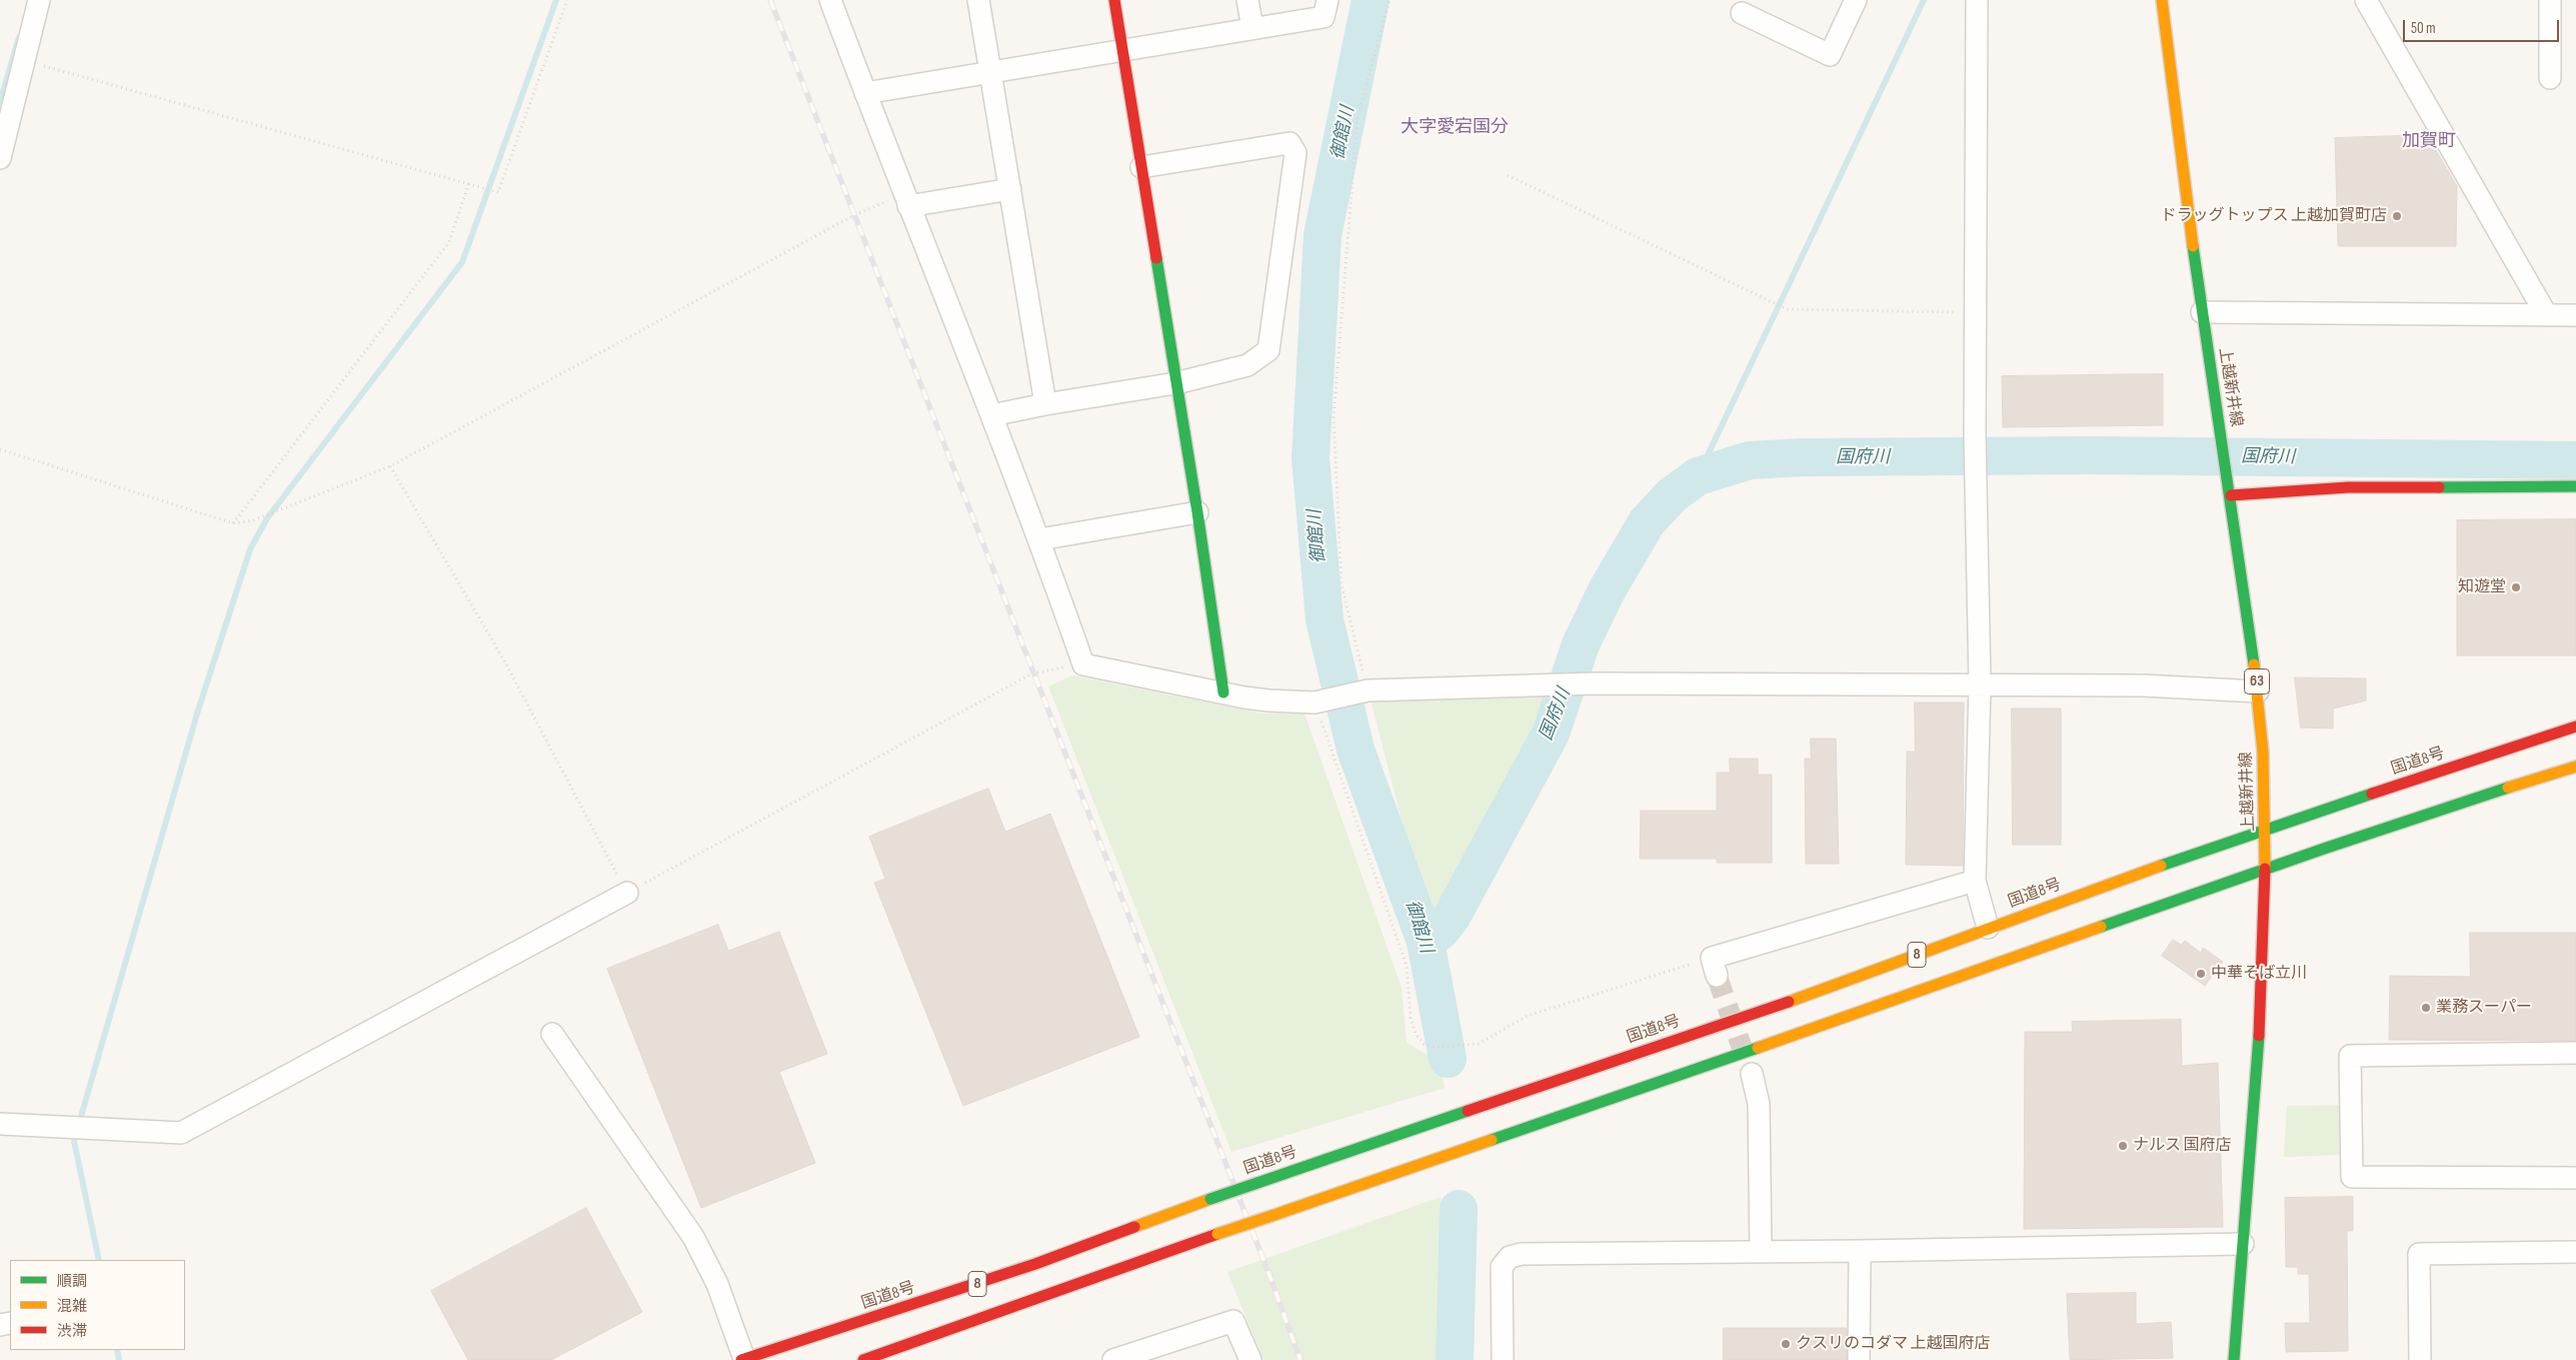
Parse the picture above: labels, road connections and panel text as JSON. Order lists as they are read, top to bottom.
{
  "streets": {
    "main road": [
      "上越新井線",
      "63",
      "国道8号",
      "8"
    ]
  },
  "crossings": [
    ["上越新井線", "国道8号"],
    ["上越新井線", "8"]
  ],
  "districts": ["大字愛宕国分", "加賀町"],
  "water": ["御館川", "国府川"],
  "places": [
    "ドラッグトップス 上越加賀町店",
    "知遊堂",
    "中華そば立川",
    "業務スーパー",
    "ナルス 国府店",
    "クスリのコダマ 上越国府店"
  ],
  "legend": ["順調", "混雑", "渋滞"],
  "scale_bar": "50 m"
}
